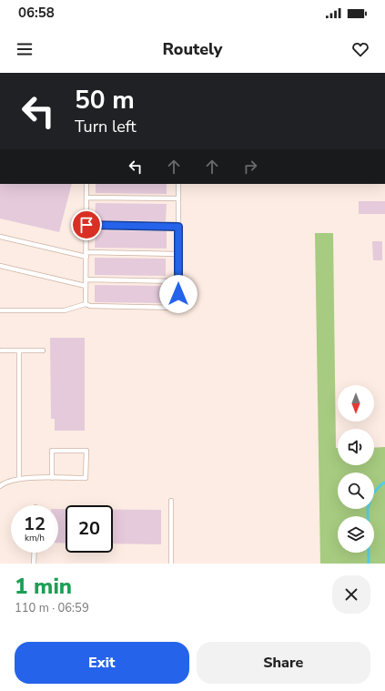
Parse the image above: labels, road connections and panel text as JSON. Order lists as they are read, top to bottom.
{
  "north": "bottom",
  "page": {
    "status": "06:58",
    "header": "Routely",
    "turn": ["50 m", "Turn left"],
    "speed": "12 km/h",
    "limit": "20",
    "heading": ["1 min", "110 m · 06:59"],
    "buttons": ["Exit", "Share"]
  }
}
